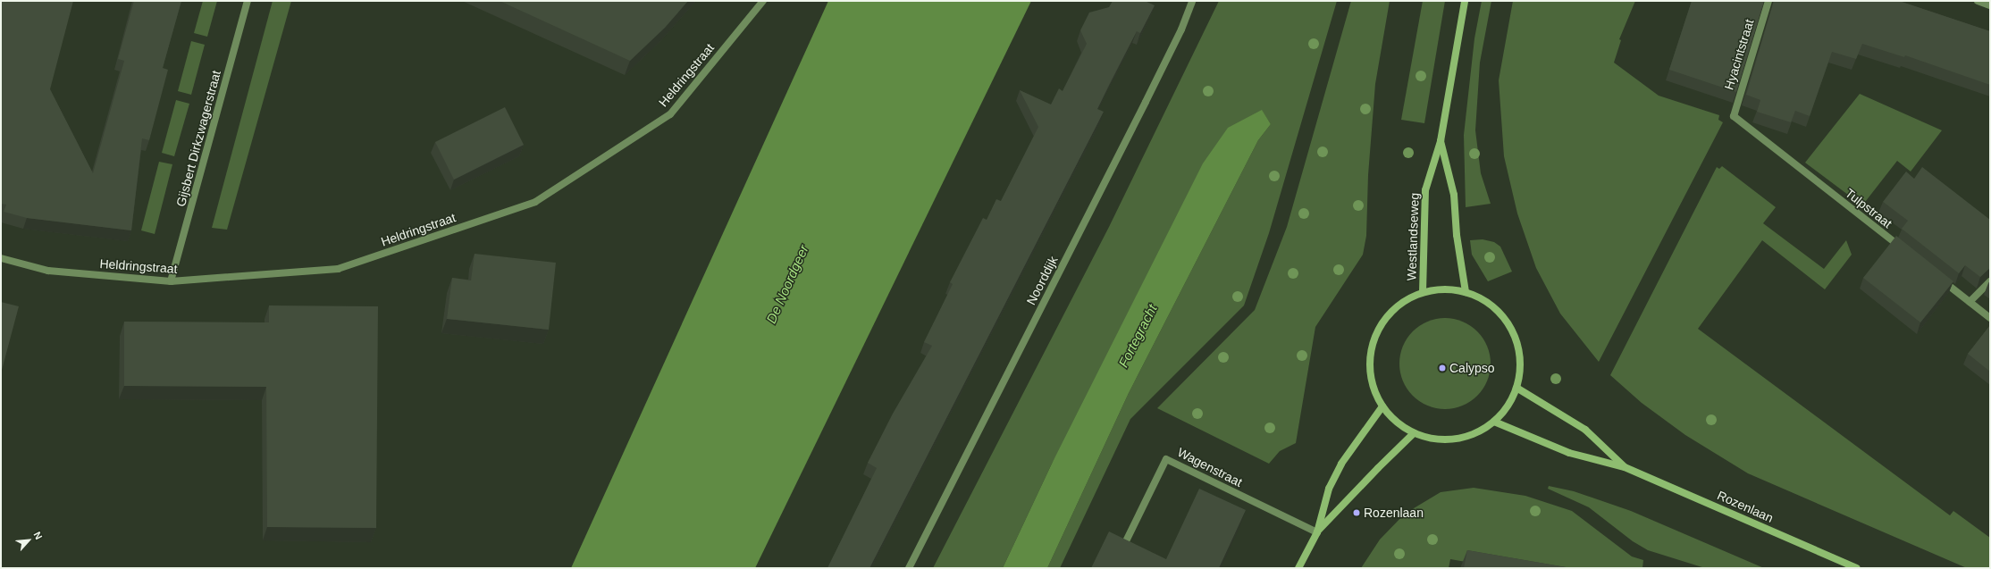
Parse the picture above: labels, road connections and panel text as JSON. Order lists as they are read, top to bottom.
{
  "streets": {
    "street": [
      "Hyacintstraat",
      "Heldringstraat",
      "Gijsbert Dirkzwagerstraat",
      "Tulpstraat",
      "Westlandseweg",
      "Noorddijk",
      "Wagenstraat",
      "Rozenlaan"
    ]
  },
  "crossings": [
    ["Hyacintstraat", "Tulpstraat"],
    ["Heldringstraat", "Gijsbert Dirkzwagerstraat"]
  ],
  "water": ["De Noordgeer", "Fortegracht"],
  "places": ["Calypso", "Rozenlaan"],
  "north": "top right"
}
